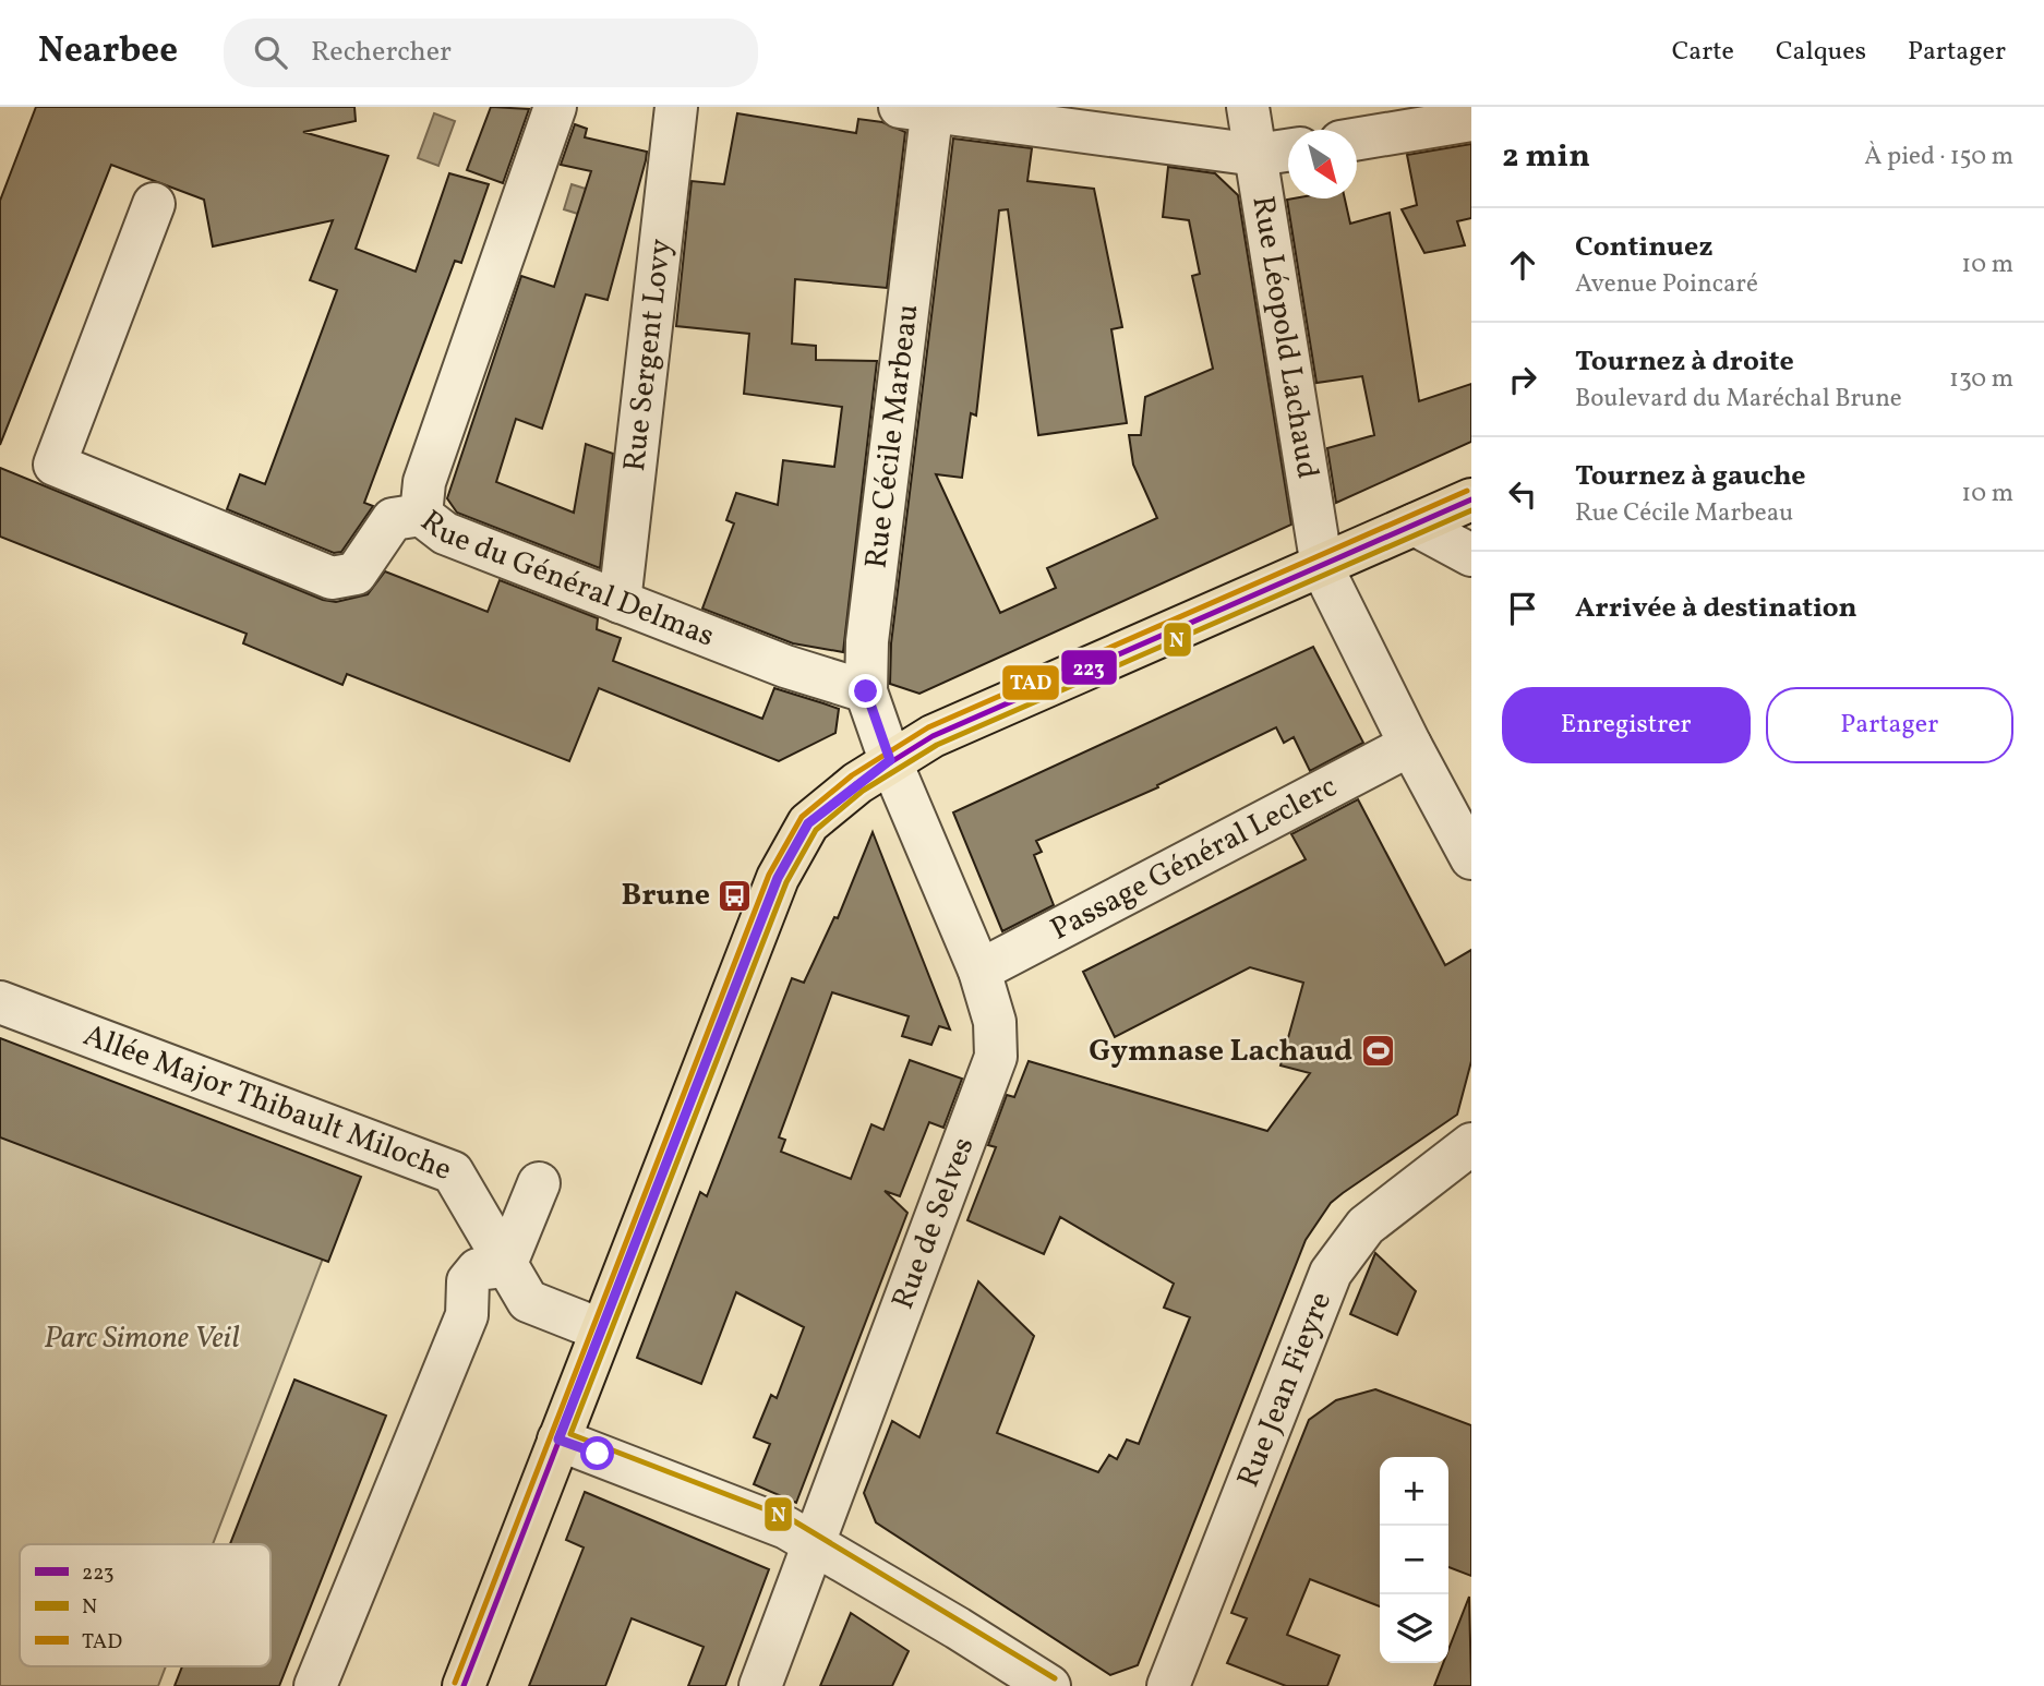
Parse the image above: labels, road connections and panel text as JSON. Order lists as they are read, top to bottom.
{
  "streets": {
    "street": [
      "Rue Léopold Lachaud",
      "Rue Sergent Lovy",
      "Rue Cécile Marbeau",
      "Rue du Général Delmas",
      "Passage Général Leclerc",
      "Allée Major Thibault Miloche",
      "Rue de Selves",
      "Rue Jean Fieyre"
    ]
  },
  "crossings": [
    ["Rue Léopold Lachaud", "Passage Général Leclerc"],
    ["Rue Sergent Lovy", "Rue du Général Delmas"],
    ["Rue Cécile Marbeau", "Rue du Général Delmas"],
    ["Rue Cécile Marbeau", "Rue de Selves"],
    ["Passage Général Leclerc", "Rue de Selves"]
  ],
  "parks": ["Parc Simone Veil"],
  "places": {
    "bus stop": ["Brune"],
    "sports": ["Gymnase Lachaud"]
  },
  "lines": ["transit line TAD", "transit line 223", "transit line N"],
  "legend": ["223", "N", "TAD"],
  "north": "bottom right",
  "page": {
    "header": "Nearbee",
    "search": "Rechercher",
    "nav": ["Carte", "Calques", "Partager"],
    "heading": ["2 min", "À pied · 150 m"],
    "list": [
      ["Continuez", "Avenue Poincaré", "10 m"],
      ["Tournez à droite", "Boulevard du Maréchal Brune", "130 m"],
      ["Tournez à gauche", "Rue Cécile Marbeau", "10 m"],
      "Arrivée à destination"
    ],
    "buttons": ["Enregistrer", "Partager"],
    "map_buttons": ["+", "−"]
  }
}
